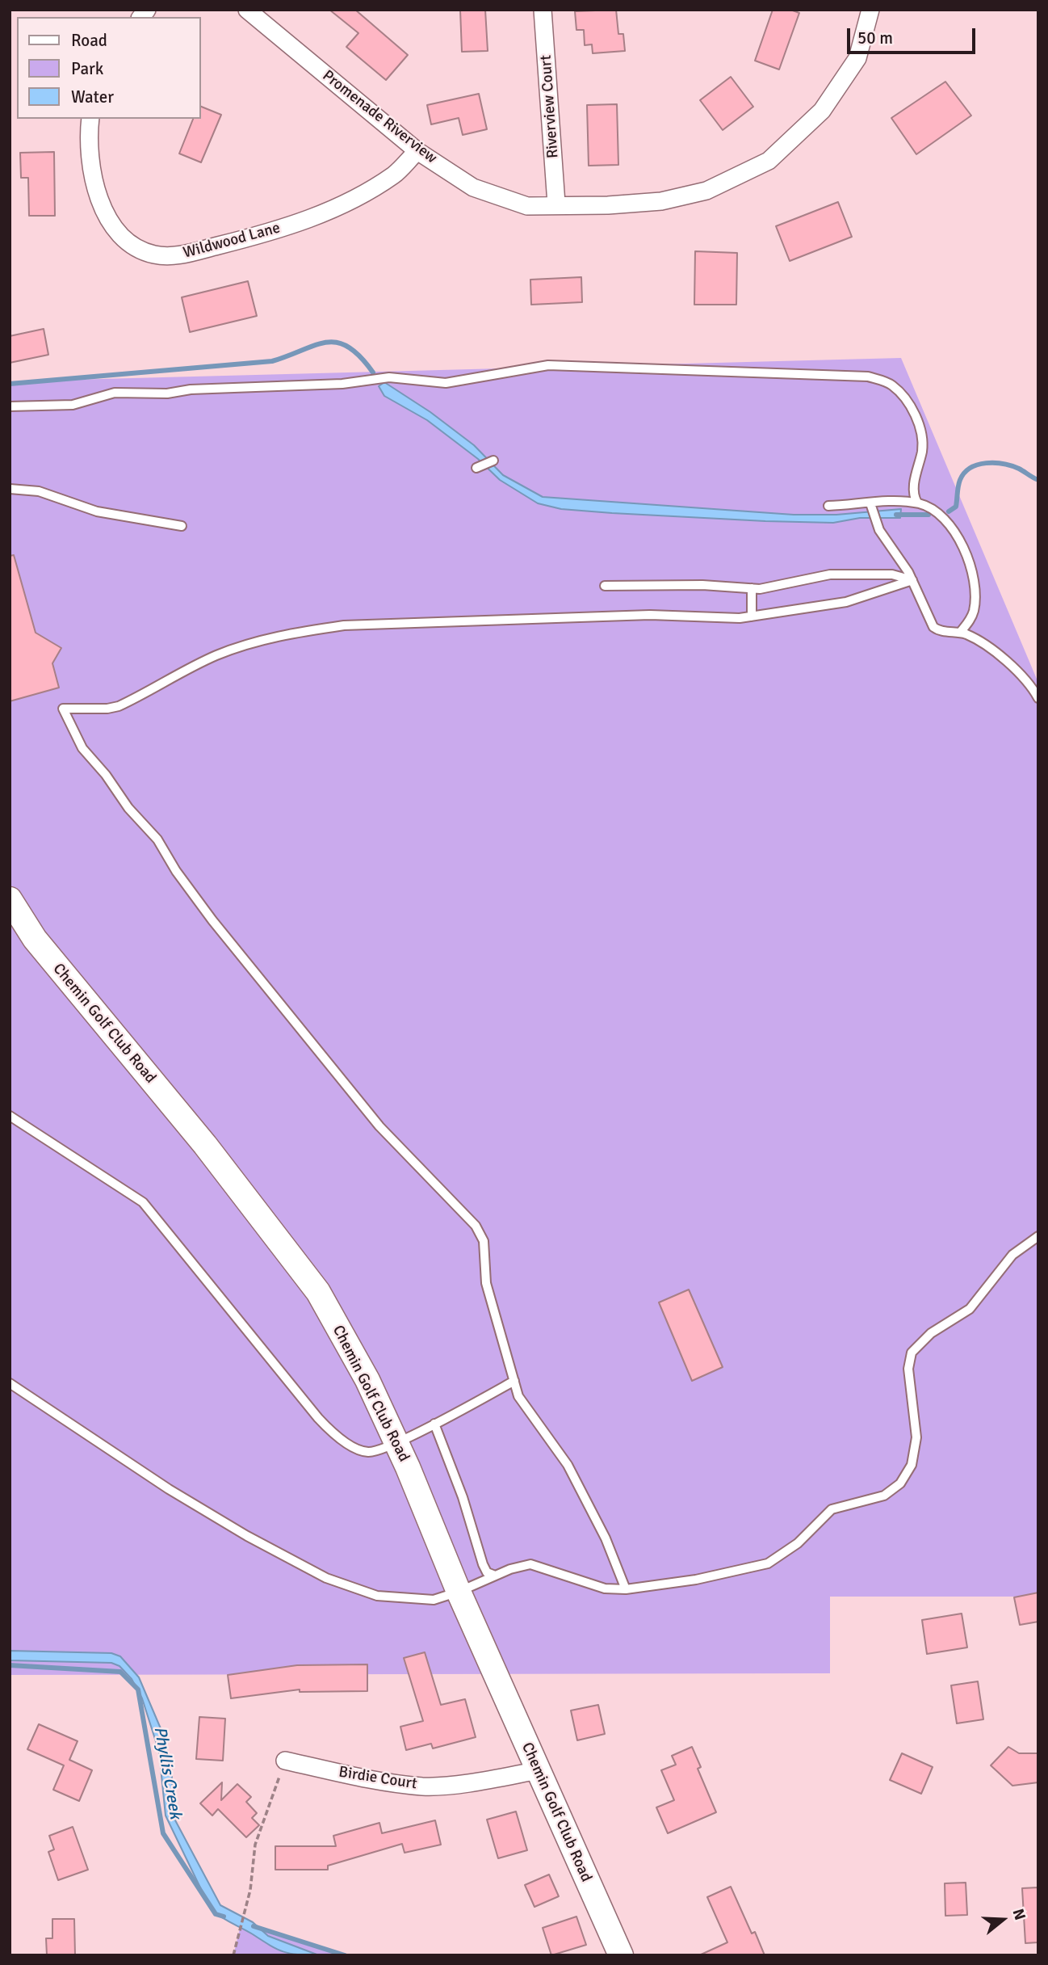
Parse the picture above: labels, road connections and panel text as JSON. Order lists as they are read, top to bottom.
{
  "streets": {
    "street": [
      "Riverview Court",
      "Promenade Riverview",
      "Wildwood Lane",
      "Chemin Golf Club Road",
      "Birdie Court"
    ]
  },
  "crossings": [
    ["Riverview Court", "Promenade Riverview"],
    ["Promenade Riverview", "Wildwood Lane"],
    ["Chemin Golf Club Road", "Birdie Court"]
  ],
  "water": ["Phyllis Creek"],
  "legend": ["Road", "Park", "Water"],
  "scale_bar": "50 m",
  "north": "right"
}
